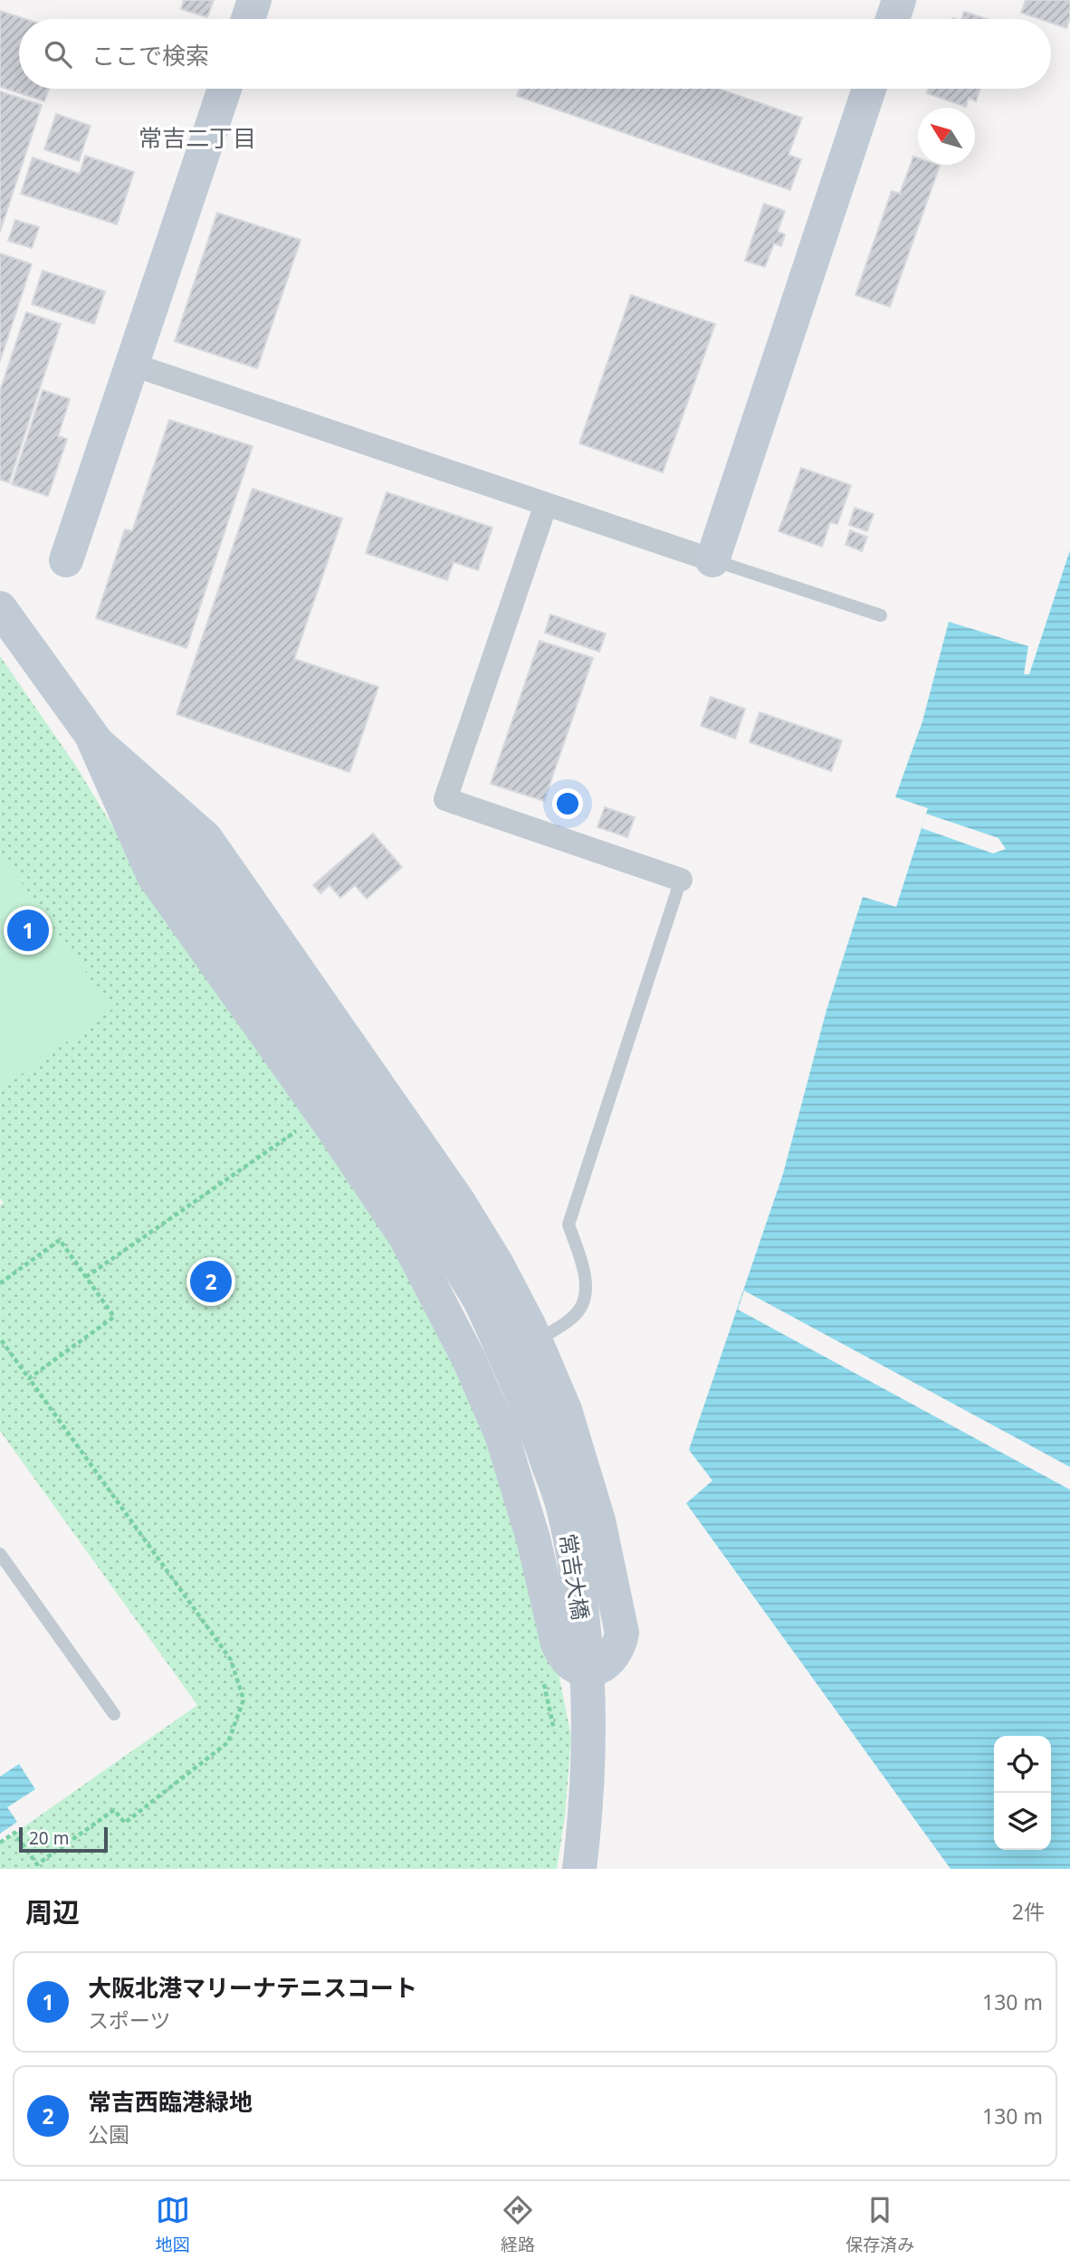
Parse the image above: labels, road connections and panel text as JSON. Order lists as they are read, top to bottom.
{
  "streets": {
    "street": ["常吉大橋"]
  },
  "districts": ["常吉二丁目"],
  "scale_bar": "20 m",
  "north": "top left",
  "page": {
    "search": "ここで検索",
    "pins": ["1", "2"],
    "scale": "20 m",
    "heading": ["周辺", "2件"],
    "list": [
      {
        "mark": "1",
        "name": "大阪北港マリーナテニスコート",
        "note": "スポーツ",
        "value": "130 m"
      },
      {
        "mark": "2",
        "name": "常吉西臨港緑地",
        "note": "公園",
        "value": "130 m"
      }
    ],
    "nav": ["地図", "経路", "保存済み"]
  }
}
